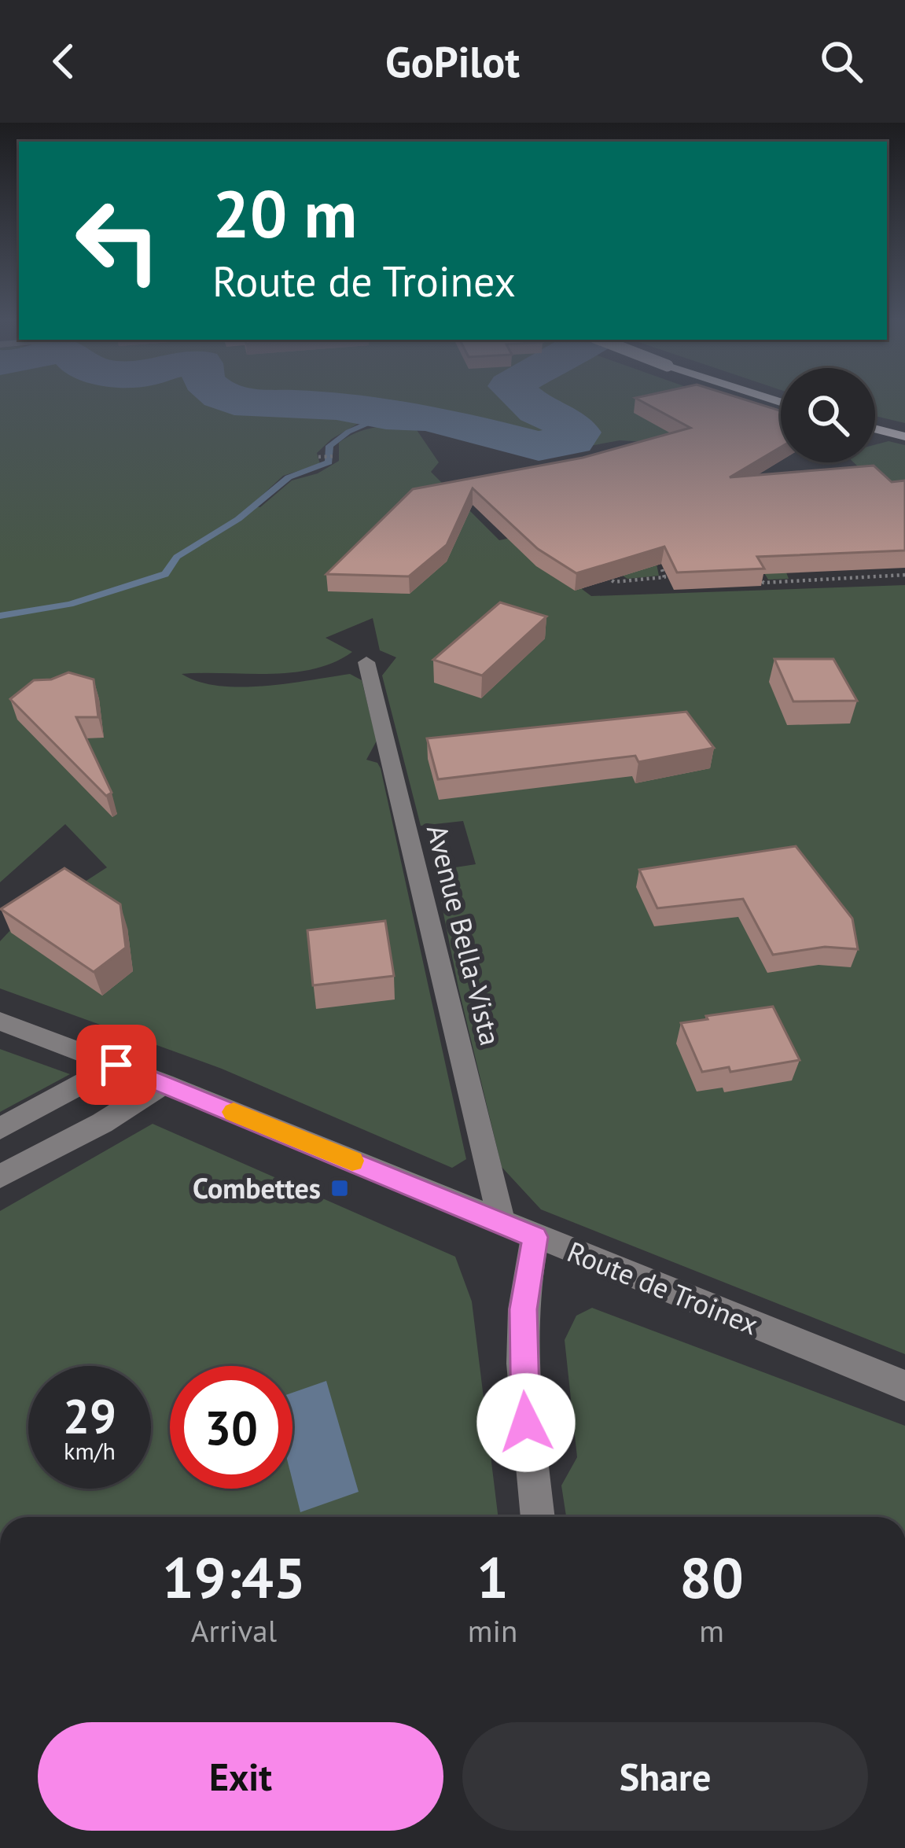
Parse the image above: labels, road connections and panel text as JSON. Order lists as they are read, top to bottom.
{
  "streets": {
    "street": ["Avenue Bella-Vista", "Route de Troinex"]
  },
  "crossings": [
    ["Avenue Bella-Vista", "Route de Troinex"]
  ],
  "places": {
    "transit": ["Combettes"]
  },
  "page": {
    "header": "GoPilot",
    "turn": ["20 m", "Route de Troinex"],
    "speed": "29 km/h",
    "limit": "30",
    "eta": [
      "19:45",
      "Arrival",
      "1",
      "min",
      "80",
      "m"
    ],
    "buttons": ["Exit", "Share"]
  }
}
